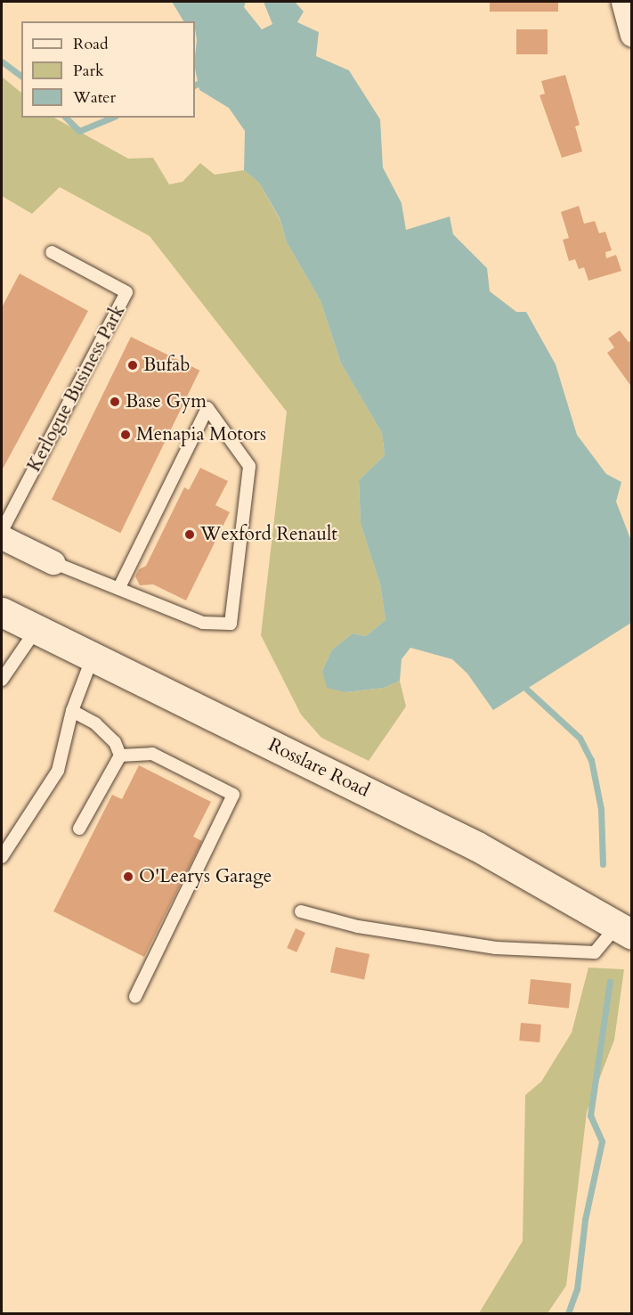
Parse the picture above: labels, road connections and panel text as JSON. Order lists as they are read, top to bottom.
{
  "streets": {
    "main road": ["Rosslare Road"],
    "street": ["Kerlogue Business Park"]
  },
  "places": [
    "Bufab",
    "Base Gym",
    "Menapia Motors",
    "Wexford Renault",
    "O'Learys Garage"
  ],
  "legend": ["Road", "Park", "Water"]
}
